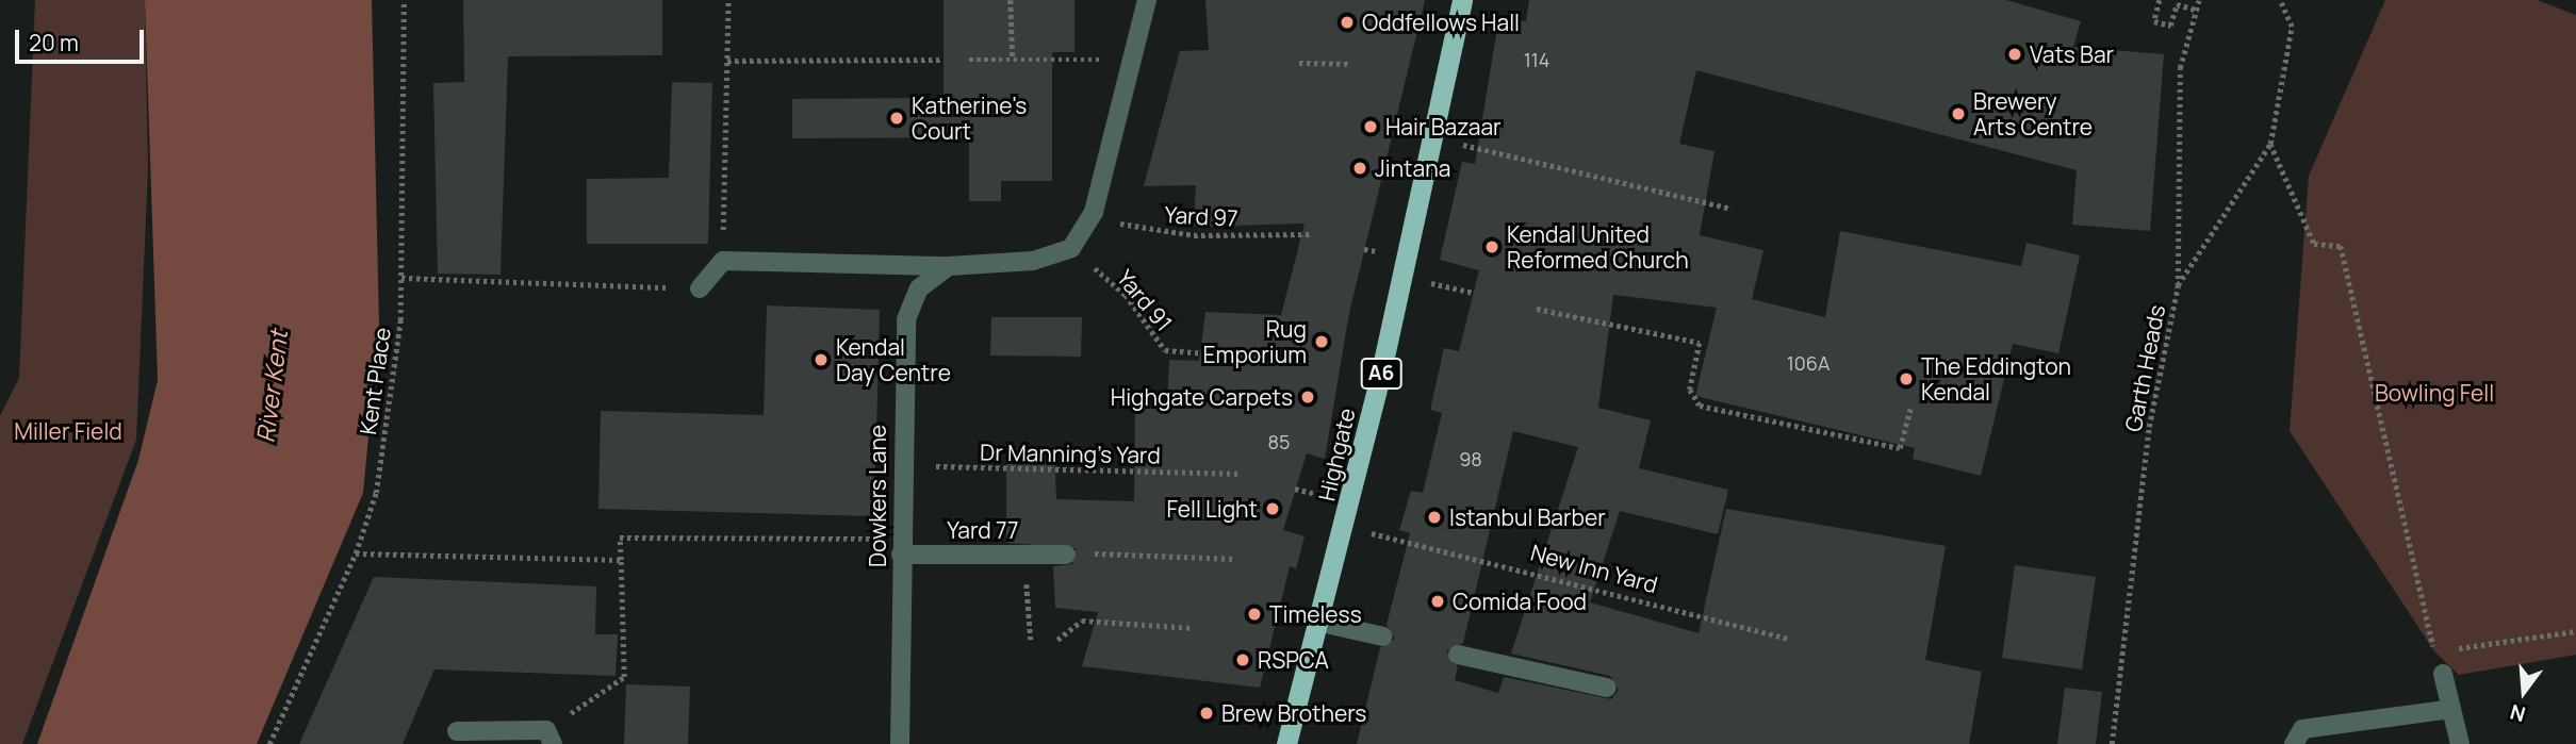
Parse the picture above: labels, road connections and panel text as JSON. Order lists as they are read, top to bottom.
{
  "streets": {
    "highway": ["A6", "Highgate"],
    "street": ["Dowkers Lane", "Yard 77"],
    "path": [
      "Yard 97",
      "Yard 91",
      "Garth Heads",
      "Kent Place",
      "Dr Manning's Yard",
      "New Inn Yard"
    ]
  },
  "crossings": [
    ["Dr Manning's Yard", "Dowkers Lane"],
    ["Highgate", "New Inn Yard"],
    ["Dowkers Lane", "Yard 77"]
  ],
  "water": ["River Kent"],
  "parks": ["Bowling Fell", "Miller Field"],
  "places": [
    "Oddfellows Hall",
    "Vats Bar",
    "Brewery Arts Centre",
    "Katherine's Court",
    "Hair Bazaar",
    "Jintana",
    "Kendal United Reformed Church",
    "Rug Emporium",
    "Kendal Day Centre",
    "The Eddington Kendal",
    "Highgate Carpets",
    "Fell Light",
    "Istanbul Barber",
    "Comida Food",
    "Timeless",
    "RSPCA",
    "Brew Brothers"
  ],
  "house_numbers": [
    "114",
    "106A",
    "85",
    "98"
  ],
  "scale_bar": "20 m",
  "north": "bottom"
}
